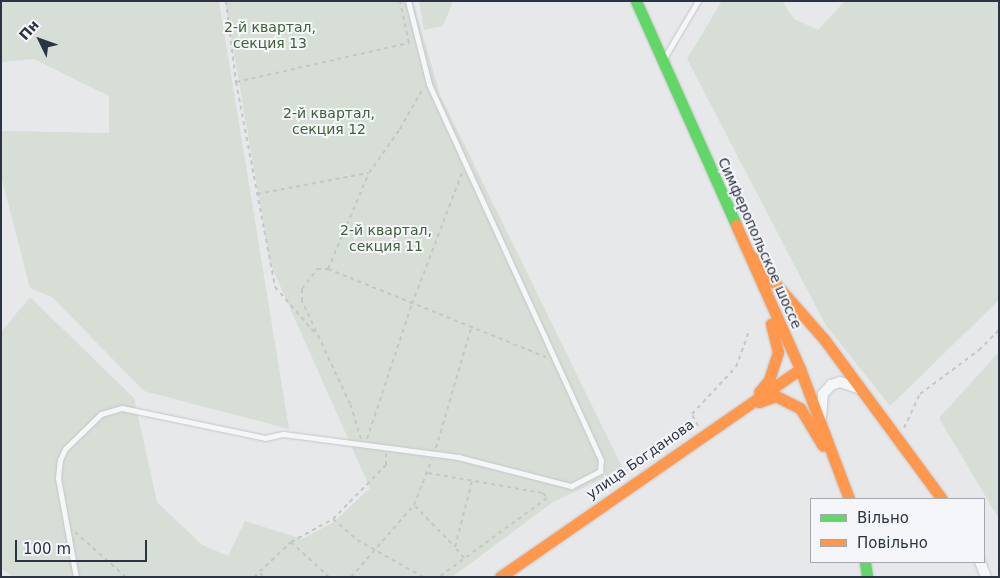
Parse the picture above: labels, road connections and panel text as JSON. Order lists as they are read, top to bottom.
{
  "streets": {
    "main road": ["Симферопольское шоссе", "улица Богданова"]
  },
  "crossings": [
    ["Симферопольское шоссе", "улица Богданова"]
  ],
  "parks": ["2-й квартал, секция 13", "2-й квартал, секция 12", "2-й квартал, секция 11"],
  "legend": ["Вільно", "Повільно"],
  "scale_bar": "100 m",
  "north": "top left"
}
